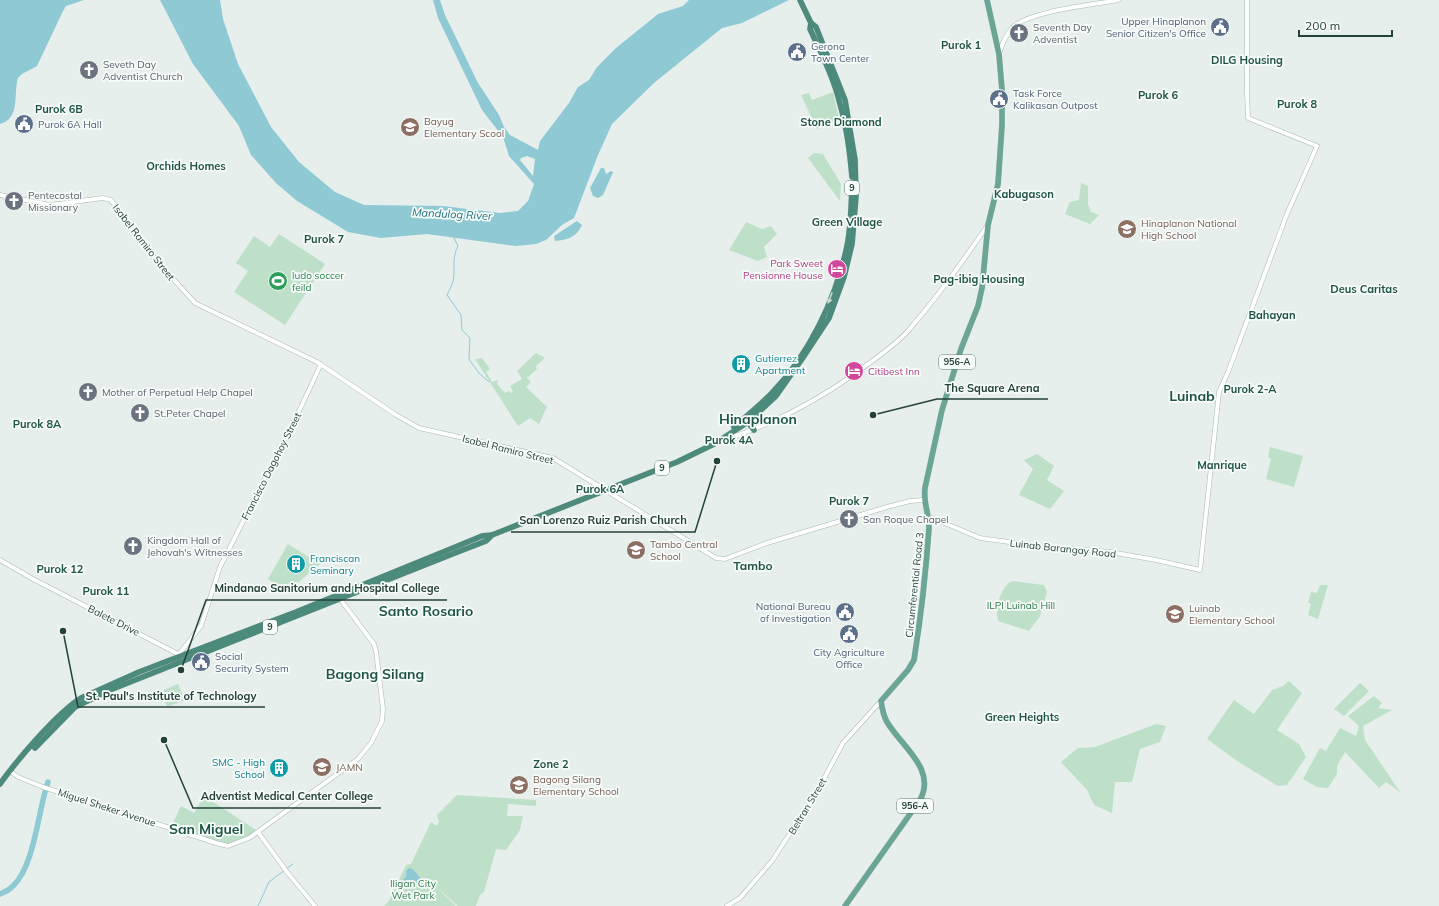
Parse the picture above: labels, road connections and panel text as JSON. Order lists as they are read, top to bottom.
{
  "streets": {
    "highway": ["9"],
    "main road": ["956-A", "Circumferential Road 3"],
    "street": [
      "Isabel Ramiro Street",
      "Francisco Dagohoy Street",
      "Luinab Barangay Road",
      "Balete Drive",
      "Beltran Street",
      "Miguel Sheker Avenue"
    ]
  },
  "crossings": [
    ["9", "Isabel Ramiro Street"],
    ["9", "956-A"],
    ["9", "Francisco Dagohoy Street"],
    ["9", "Balete Drive"],
    ["9", "Miguel Sheker Avenue"],
    ["Isabel Ramiro Street", "Francisco Dagohoy Street"],
    ["Isabel Ramiro Street", "Circumferential Road 3"],
    ["956-A", "Circumferential Road 3"],
    ["956-A", "Beltran Street"],
    ["Francisco Dagohoy Street", "Balete Drive"],
    ["Luinab Barangay Road", "Circumferential Road 3"],
    ["Circumferential Road 3", "Beltran Street"]
  ],
  "districts": [
    "Purok 1",
    "DILG Housing",
    "Purok 6",
    "Purok 8",
    "Purok 6B",
    "Stone Diamond",
    "Orchids Homes",
    "Kabugason",
    "Green Village",
    "Purok 7",
    "Pag-ibig Housing",
    "Deus Caritas",
    "Bahayan",
    "Purok 2-A",
    "Luinab",
    "Hinaplanon",
    "Purok 8A",
    "Purok 4A",
    "Manrique",
    "Purok 6A",
    "Purok 7",
    "Tambo",
    "Purok 12",
    "Purok 11",
    "Santo Rosario",
    "Bagong Silang",
    "Green Heights",
    "Zone 2",
    "San Miguel"
  ],
  "water": ["Mandulog River"],
  "parks": ["ILPI Luinab Hill", "Iligan City Wet Park"],
  "places": {
    "public building": [
      "Upper Hinaplanon Senior Citizen's Office",
      "Gerona Town Center",
      "Task Force Kalikasan Outpost",
      "Purok 6A Hall",
      "National Bureau of Investigation",
      "City Agriculture Office",
      "Social Security System"
    ],
    "church": [
      "Seventh Day Adventist",
      "Seveth Day Adventist Church",
      "Pentecostal Missionary",
      "Mother of Perpetual Help Chapel",
      "St.Peter Chapel",
      "San Roque Chapel",
      "Kingdom Hall of Jehovah's Witnesses"
    ],
    "school or university": [
      "Bayug Elementary Scool",
      "Hinaplanon National High School",
      "Tambo Central School",
      "Luinab Elementary School",
      "JAMN",
      "Bagong Silang Elementary School"
    ],
    "hotel": ["Park Sweet Pensionne House", "Citibest Inn"],
    "sports": ["ludo soccer feild"],
    "building": ["Gutierrez Apartment", "Franciscan Seminary", "SMC - High School"],
    "other": [
      "The Square Arena",
      "San Lorenzo Ruiz Parish Church",
      "St. Paul's Institute of Technology",
      "Mindanao Sanitorium and Hospital College",
      "Adventist Medical Center College"
    ]
  },
  "scale_bar": "200 m"
}
